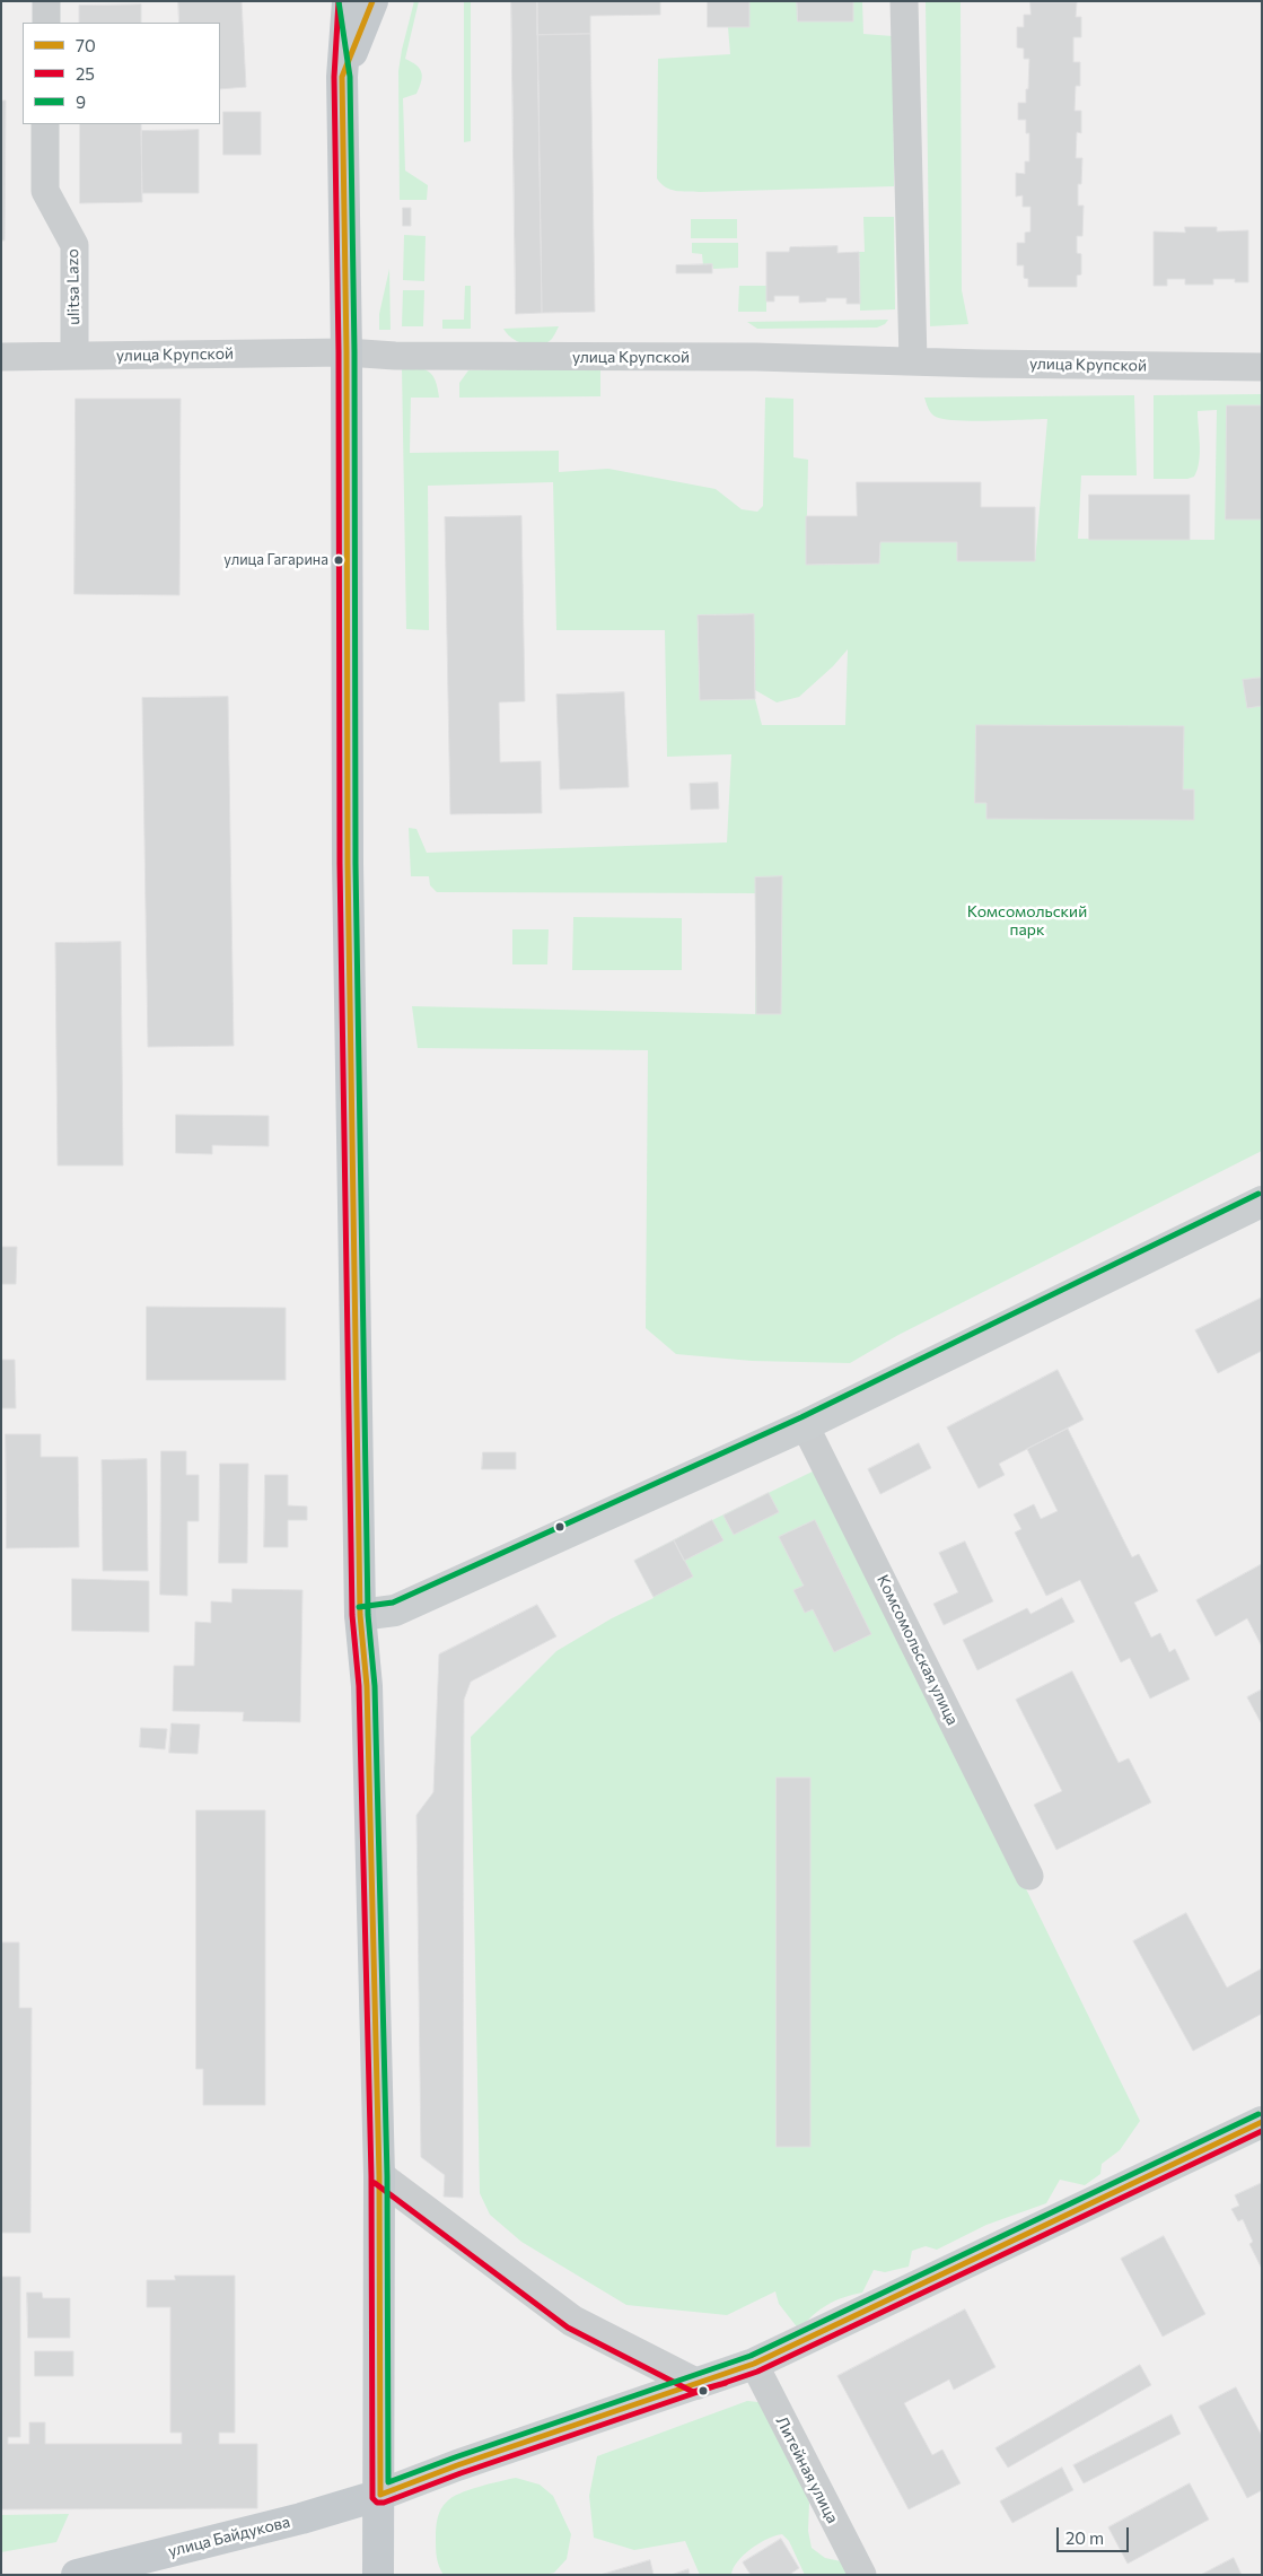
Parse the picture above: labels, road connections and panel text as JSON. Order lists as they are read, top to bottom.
{
  "streets": {
    "main road": ["улица Байдукова"],
    "street": [
      "ulitsa Lazo",
      "улица Крупской",
      "Комсомольская улица",
      "Литейная улица"
    ]
  },
  "crossings": [
    ["ulitsa Lazo", "улица Крупской"]
  ],
  "parks": ["Комсомольский парк"],
  "places": ["улица Гагарина"],
  "lines": ["transit line 70", "transit line 25", "transit line 9"],
  "legend": ["70", "25", "9"],
  "scale_bar": "20 m"
}
